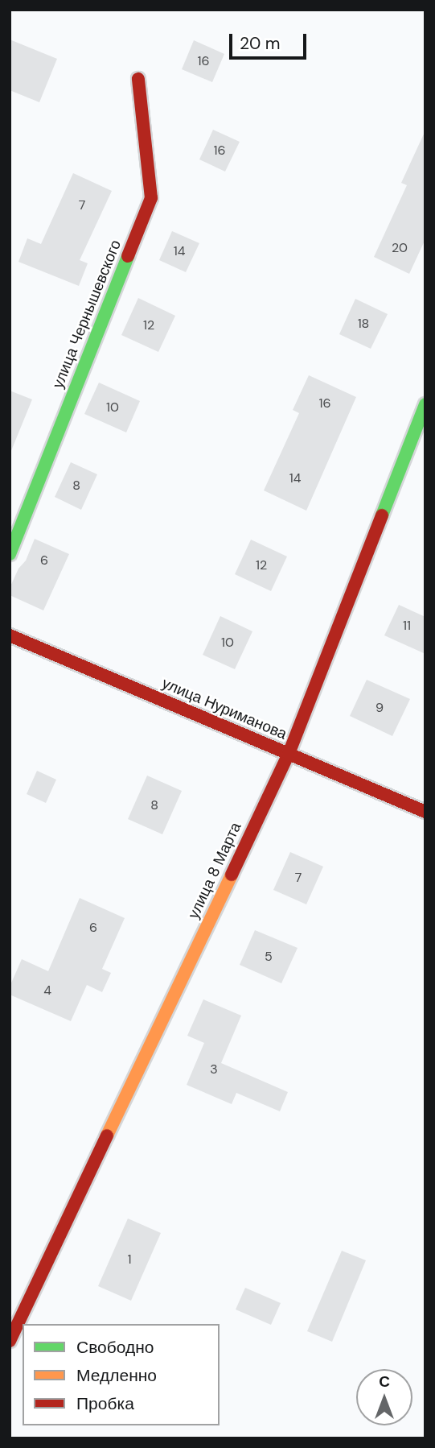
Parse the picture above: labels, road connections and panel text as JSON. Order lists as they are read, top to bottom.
{
  "streets": {
    "street": ["улица Чернышевского", "улица Нуриманова", "улица 8 Марта"]
  },
  "crossings": [
    ["улица Нуриманова", "улица 8 Марта"]
  ],
  "house_numbers": [
    "16",
    "16",
    "7",
    "20",
    "14",
    "18",
    "12",
    "16",
    "10",
    "14",
    "8",
    "6",
    "12",
    "11",
    "10",
    "9",
    "8",
    "7",
    "6",
    "5",
    "4",
    "3",
    "1"
  ],
  "legend": ["Свободно", "Медленно", "Пробка"],
  "scale_bar": "20 m",
  "north": "top"
}
